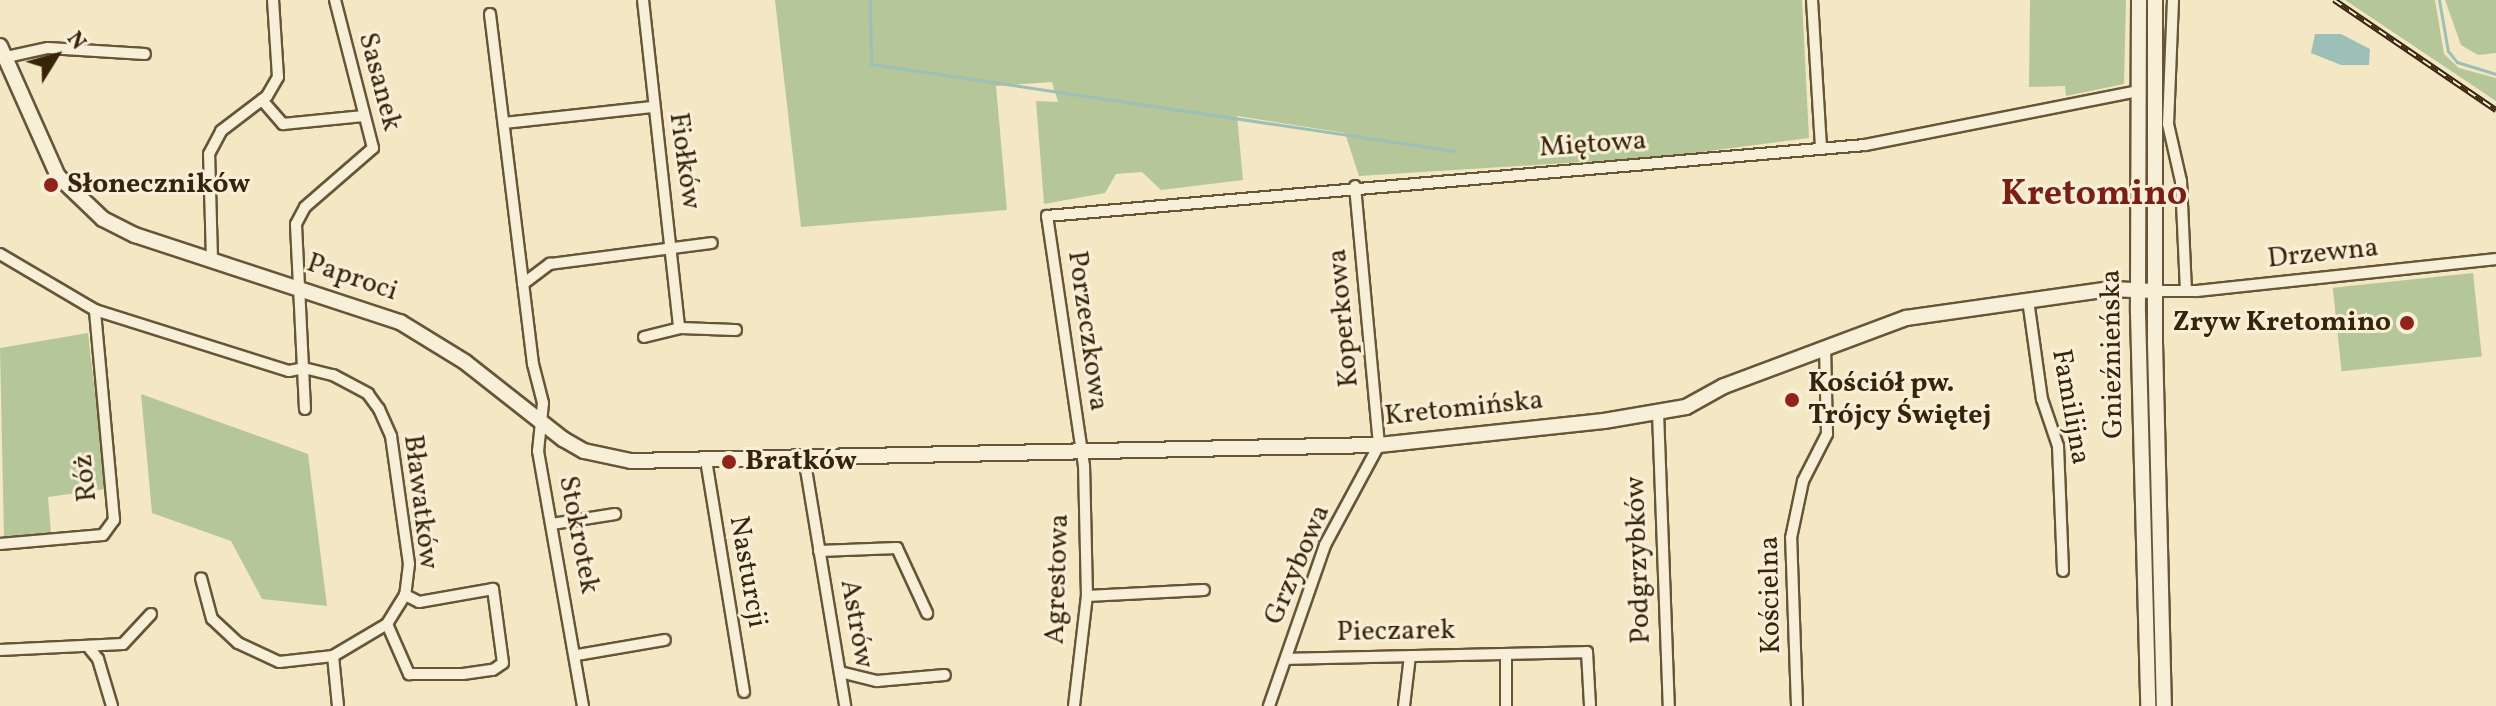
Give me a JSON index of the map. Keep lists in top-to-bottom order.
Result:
{
  "streets": {
    "street": [
      "Sasanek",
      "Miętowa",
      "Fiołków",
      "Drzewna",
      "Paproci",
      "Koperkowa",
      "Porzeczkowa",
      "Gnieźnieńska",
      "Familijna",
      "Kretomińska",
      "Róż",
      "Bławatków",
      "Stokrotek",
      "Podgrzybków",
      "Grzybowa",
      "Nasturcji",
      "Agrestowa",
      "Kościelna",
      "Astrów",
      "Pieczarek"
    ]
  },
  "crossings": [
    ["Sasanek", "Paproci"],
    ["Miętowa", "Koperkowa"],
    ["Miętowa", "Porzeczkowa"],
    ["Miętowa", "Gnieźnieńska"],
    ["Drzewna", "Gnieźnieńska"],
    ["Drzewna", "Kretomińska"],
    ["Paproci", "Kretomińska"],
    ["Paproci", "Stokrotek"],
    ["Paproci", "Nasturcji"],
    ["Koperkowa", "Kretomińska"],
    ["Koperkowa", "Grzybowa"],
    ["Porzeczkowa", "Kretomińska"],
    ["Porzeczkowa", "Agrestowa"],
    ["Gnieźnieńska", "Kretomińska"],
    ["Familijna", "Kretomińska"],
    ["Kretomińska", "Podgrzybków"],
    ["Kretomińska", "Grzybowa"],
    ["Kretomińska", "Agrestowa"],
    ["Kretomińska", "Kościelna"],
    ["Kretomińska", "Astrów"],
    ["Grzybowa", "Pieczarek"]
  ],
  "districts": ["Kretomino"],
  "places": [
    "Słoneczników",
    "Zryw Kretomino",
    "Kościół pw. Trójcy Świętej",
    "Bratków"
  ],
  "north": "top right"
}
